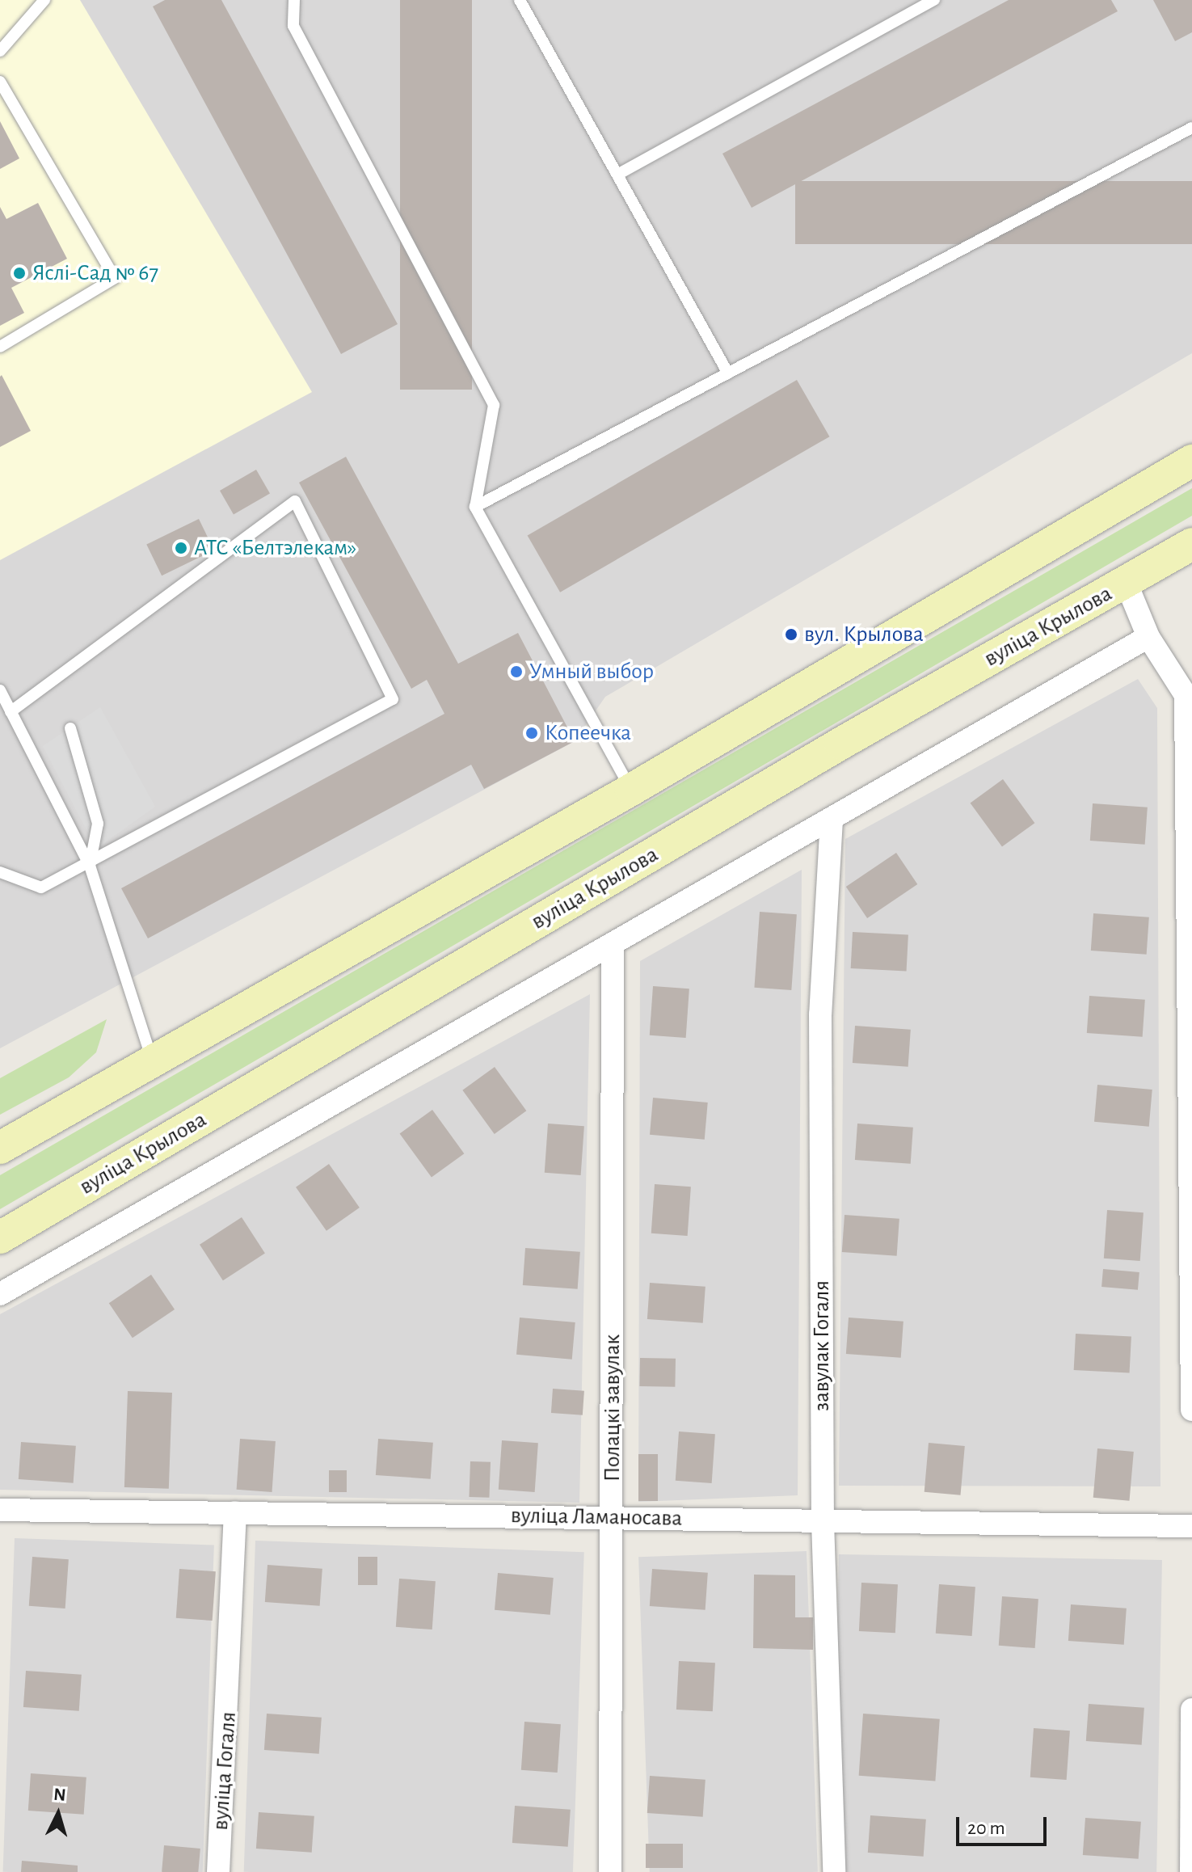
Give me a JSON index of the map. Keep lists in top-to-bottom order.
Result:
{
  "streets": {
    "main road": ["вуліца Крылова"],
    "street": [
      "завулак Гогаля",
      "Полацкі завулак",
      "вуліца Ламаносава",
      "вуліца Гогаля"
    ]
  },
  "crossings": [
    ["завулак Гогаля", "вуліца Ламаносава"],
    ["Полацкі завулак", "вуліца Ламаносава"],
    ["вуліца Ламаносава", "вуліца Гогаля"]
  ],
  "places": [
    "Яслі-Сад № 67",
    "АТС «Белтэлекам»",
    "вул. Крылова",
    "Умный выбор",
    "Копеечка"
  ],
  "scale_bar": "20 m",
  "north": "top"
}
